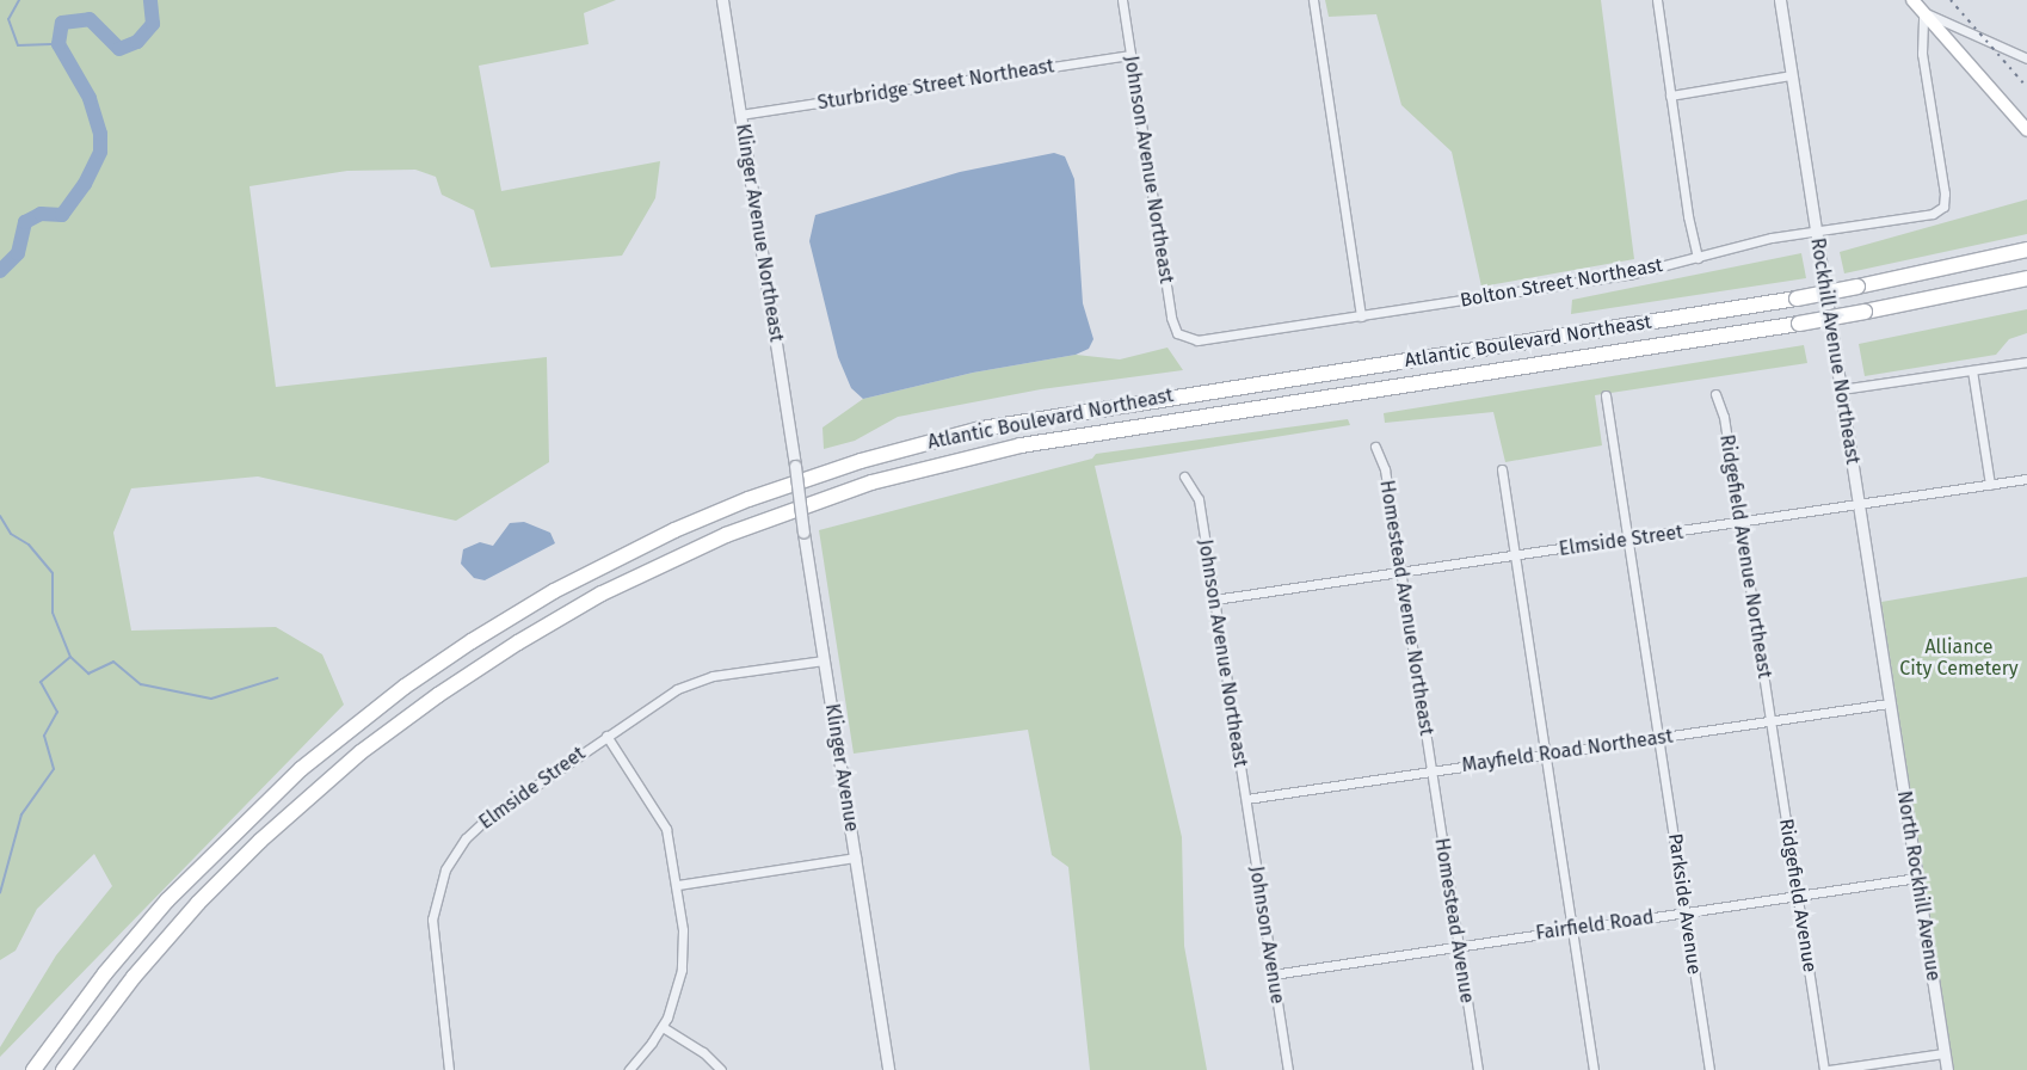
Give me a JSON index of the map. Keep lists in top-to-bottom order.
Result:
{
  "streets": {
    "highway": ["Atlantic Boulevard Northeast"],
    "street": [
      "Sturbridge Street Northeast",
      "Johnson Avenue Northeast",
      "Klinger Avenue Northeast",
      "Bolton Street Northeast",
      "Rockhill Avenue Northeast",
      "Elmside Street",
      "Ridgefield Avenue Northeast",
      "Homestead Avenue Northeast",
      "Mayfield Road Northeast",
      "Klinger Avenue",
      "North Rockhill Avenue",
      "Ridgefield Avenue",
      "Parkside Avenue",
      "Homestead Avenue",
      "Fairfield Road",
      "Johnson Avenue"
    ]
  },
  "crossings": [
    ["Sturbridge Street Northeast", "Johnson Avenue Northeast"],
    ["Sturbridge Street Northeast", "Klinger Avenue Northeast"],
    ["Johnson Avenue Northeast", "Bolton Street Northeast"],
    ["Johnson Avenue Northeast", "Elmside Street"],
    ["Johnson Avenue Northeast", "Mayfield Road Northeast"],
    ["Johnson Avenue Northeast", "Johnson Avenue"],
    ["Klinger Avenue Northeast", "Klinger Avenue"],
    ["Bolton Street Northeast", "Rockhill Avenue Northeast"],
    ["Rockhill Avenue Northeast", "Elmside Street"],
    ["Rockhill Avenue Northeast", "Mayfield Road Northeast"],
    ["Rockhill Avenue Northeast", "North Rockhill Avenue"],
    ["Elmside Street", "Ridgefield Avenue Northeast"],
    ["Elmside Street", "Homestead Avenue Northeast"],
    ["Elmside Street", "Klinger Avenue"],
    ["Elmside Street", "Parkside Avenue"],
    ["Ridgefield Avenue Northeast", "Mayfield Road Northeast"],
    ["Ridgefield Avenue Northeast", "Ridgefield Avenue"],
    ["Homestead Avenue Northeast", "Mayfield Road Northeast"],
    ["Homestead Avenue Northeast", "Homestead Avenue"],
    ["Mayfield Road Northeast", "North Rockhill Avenue"],
    ["Mayfield Road Northeast", "Ridgefield Avenue"],
    ["Mayfield Road Northeast", "Parkside Avenue"],
    ["Mayfield Road Northeast", "Homestead Avenue"],
    ["Mayfield Road Northeast", "Johnson Avenue"],
    ["North Rockhill Avenue", "Fairfield Road"],
    ["Ridgefield Avenue", "Fairfield Road"],
    ["Parkside Avenue", "Fairfield Road"],
    ["Homestead Avenue", "Fairfield Road"],
    ["Fairfield Road", "Johnson Avenue"]
  ],
  "parks": ["Alliance City Cemetery"]
}
